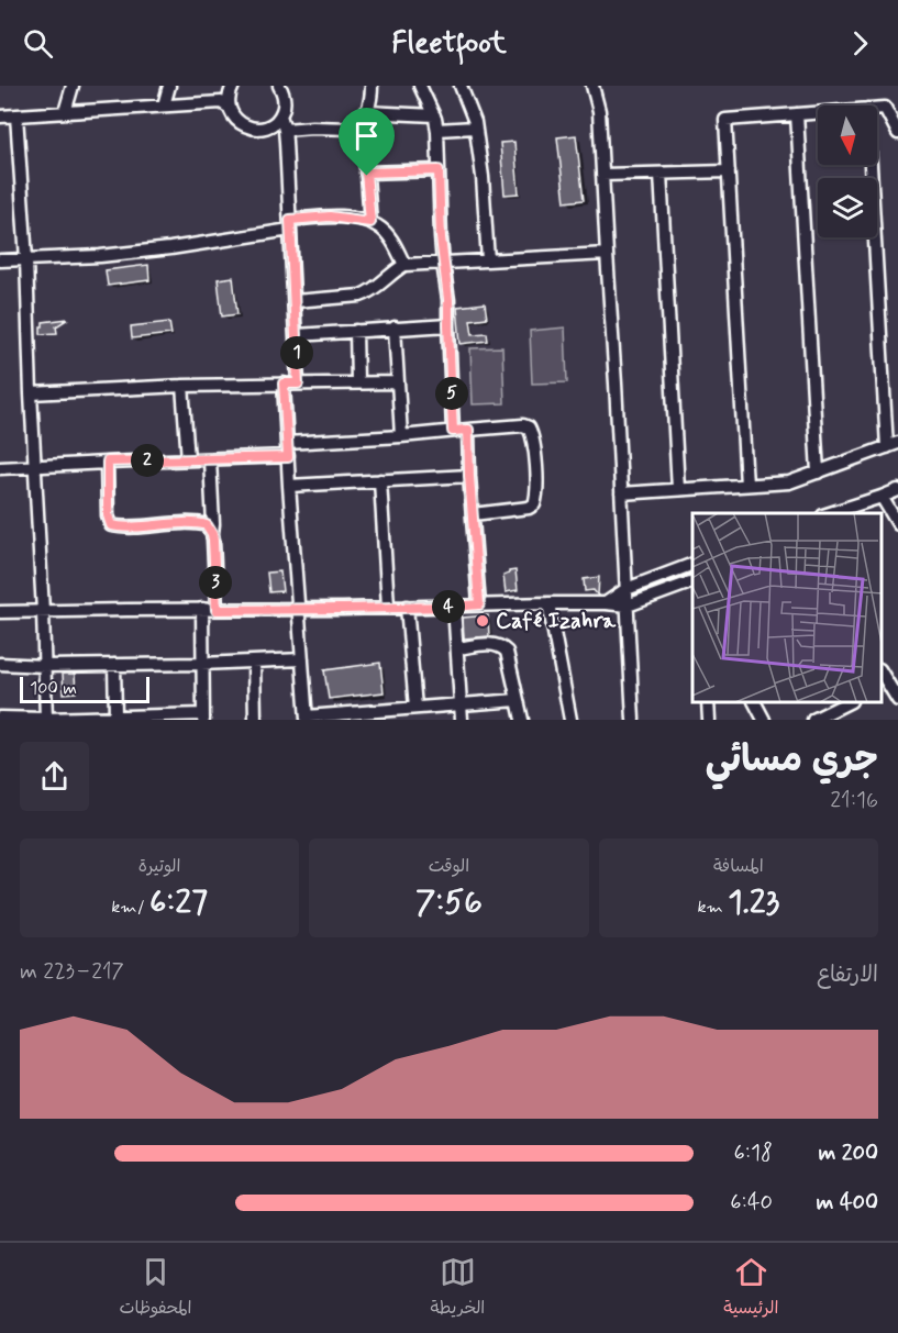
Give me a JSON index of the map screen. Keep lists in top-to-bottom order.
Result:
{
  "places": ["Café Izahra"],
  "scale_bar": "100 m",
  "north": "bottom",
  "page": {
    "header": "Fleetfoot",
    "pins": [
      "1",
      "5",
      "2",
      "3",
      "4"
    ],
    "scale": "100 m",
    "heading": ["جري مسائي", "21:16"],
    "stats": [
      ["المسافة", "1.23 km"],
      ["الوقت", "7:56"],
      ["الوتيرة", "6:27 /km"]
    ],
    "chart": ["الارتفاع", "217–223 m"],
    "list": [
      {
        "name": "200 m",
        "note": "6:18"
      },
      {
        "name": "400 m",
        "note": "6:40"
      }
    ],
    "tabs": ["الرئيسية", "الخريطة", "المحفوظات"]
  }
}
